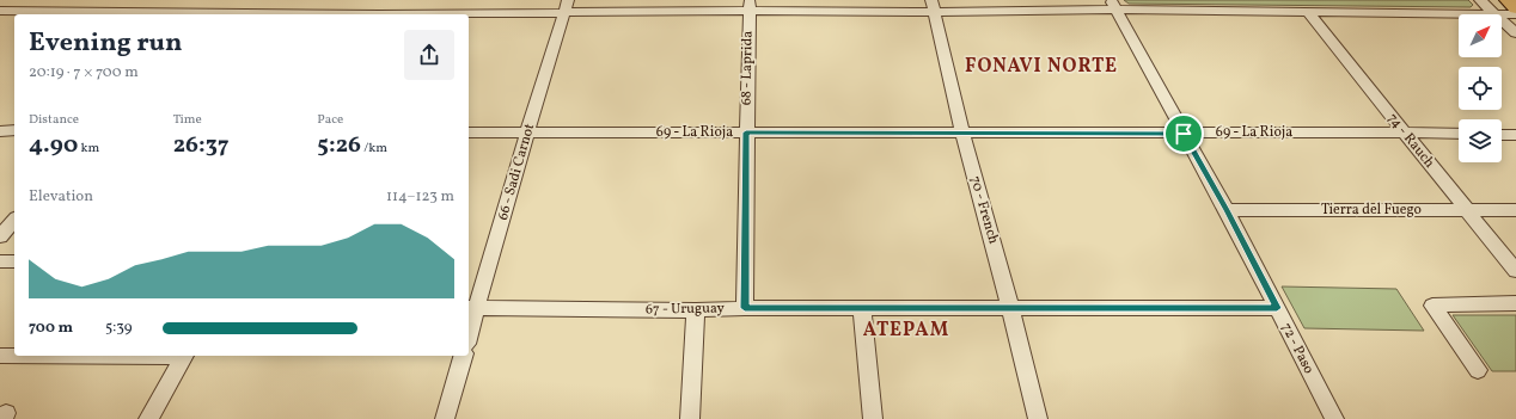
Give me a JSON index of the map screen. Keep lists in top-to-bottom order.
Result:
{
  "streets": {
    "street": [
      "68 - Laprida",
      "69 - La Rioja",
      "74 - Rauch",
      "66 - Sadi Carnot",
      "70 - French",
      "Tierra del Fuego",
      "67 - Uruguay",
      "72 - Paso"
    ]
  },
  "crossings": [
    ["68 - Laprida", "69 - La Rioja"],
    ["68 - Laprida", "67 - Uruguay"],
    ["69 - La Rioja", "74 - Rauch"],
    ["69 - La Rioja", "66 - Sadi Carnot"],
    ["69 - La Rioja", "70 - French"],
    ["69 - La Rioja", "72 - Paso"],
    ["74 - Rauch", "Tierra del Fuego"],
    ["66 - Sadi Carnot", "67 - Uruguay"],
    ["70 - French", "67 - Uruguay"],
    ["Tierra del Fuego", "72 - Paso"],
    ["67 - Uruguay", "72 - Paso"]
  ],
  "districts": ["FONAVI NORTE", "ATEPAM"],
  "north": "top right",
  "page": {
    "heading": ["Evening run", "20:19 · 7 × 700 m"],
    "stats": [
      ["Distance", "4.90 km"],
      ["Time", "26:37"],
      ["Pace", "5:26 /km"]
    ],
    "chart": ["Elevation", "114–123 m"],
    "list": [
      {
        "name": "700 m",
        "note": "5:39"
      }
    ]
  }
}
